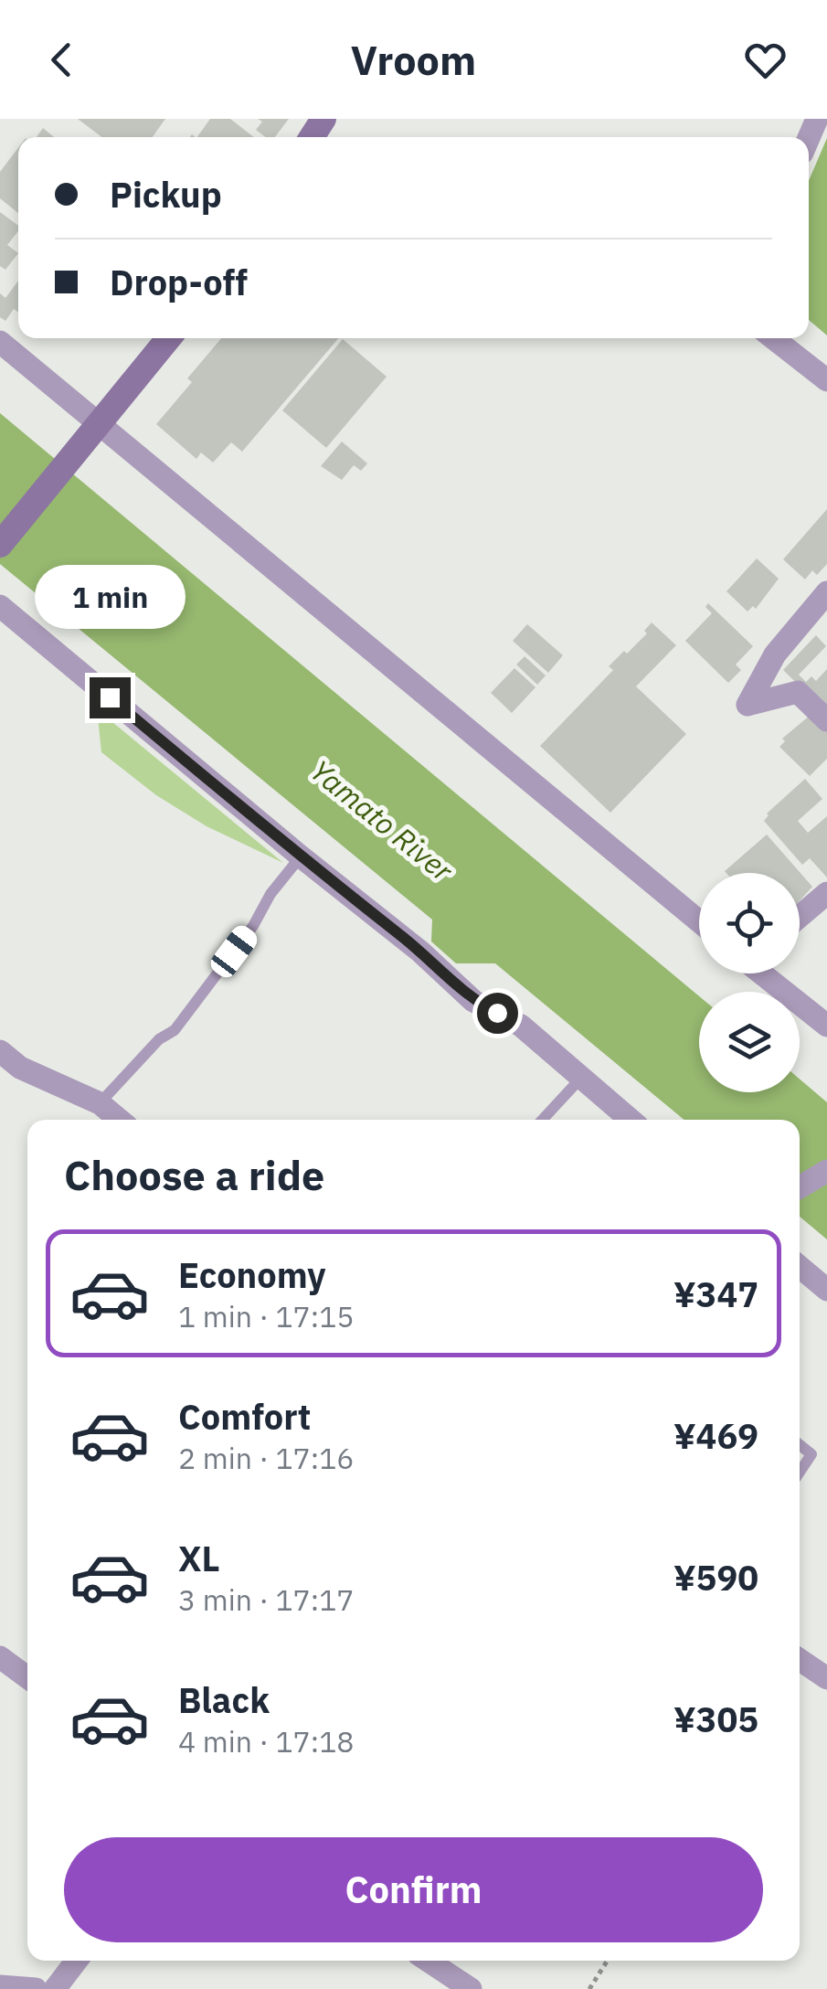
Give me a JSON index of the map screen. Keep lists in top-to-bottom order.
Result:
{
  "water": ["Yamato River"],
  "page": {
    "header": "Vroom",
    "banner": ["Pickup", "Drop-off"],
    "bubble": "1 min",
    "heading": "Choose a ride",
    "list": [
      {
        "name": "Economy",
        "note": "1 min · 17:15",
        "value": "¥347"
      },
      {
        "name": "Comfort",
        "note": "2 min · 17:16",
        "value": "¥469"
      },
      {
        "name": "XL",
        "note": "3 min · 17:17",
        "value": "¥590"
      },
      {
        "name": "Black",
        "note": "4 min · 17:18",
        "value": "¥305"
      }
    ],
    "buttons": "Confirm"
  }
}
